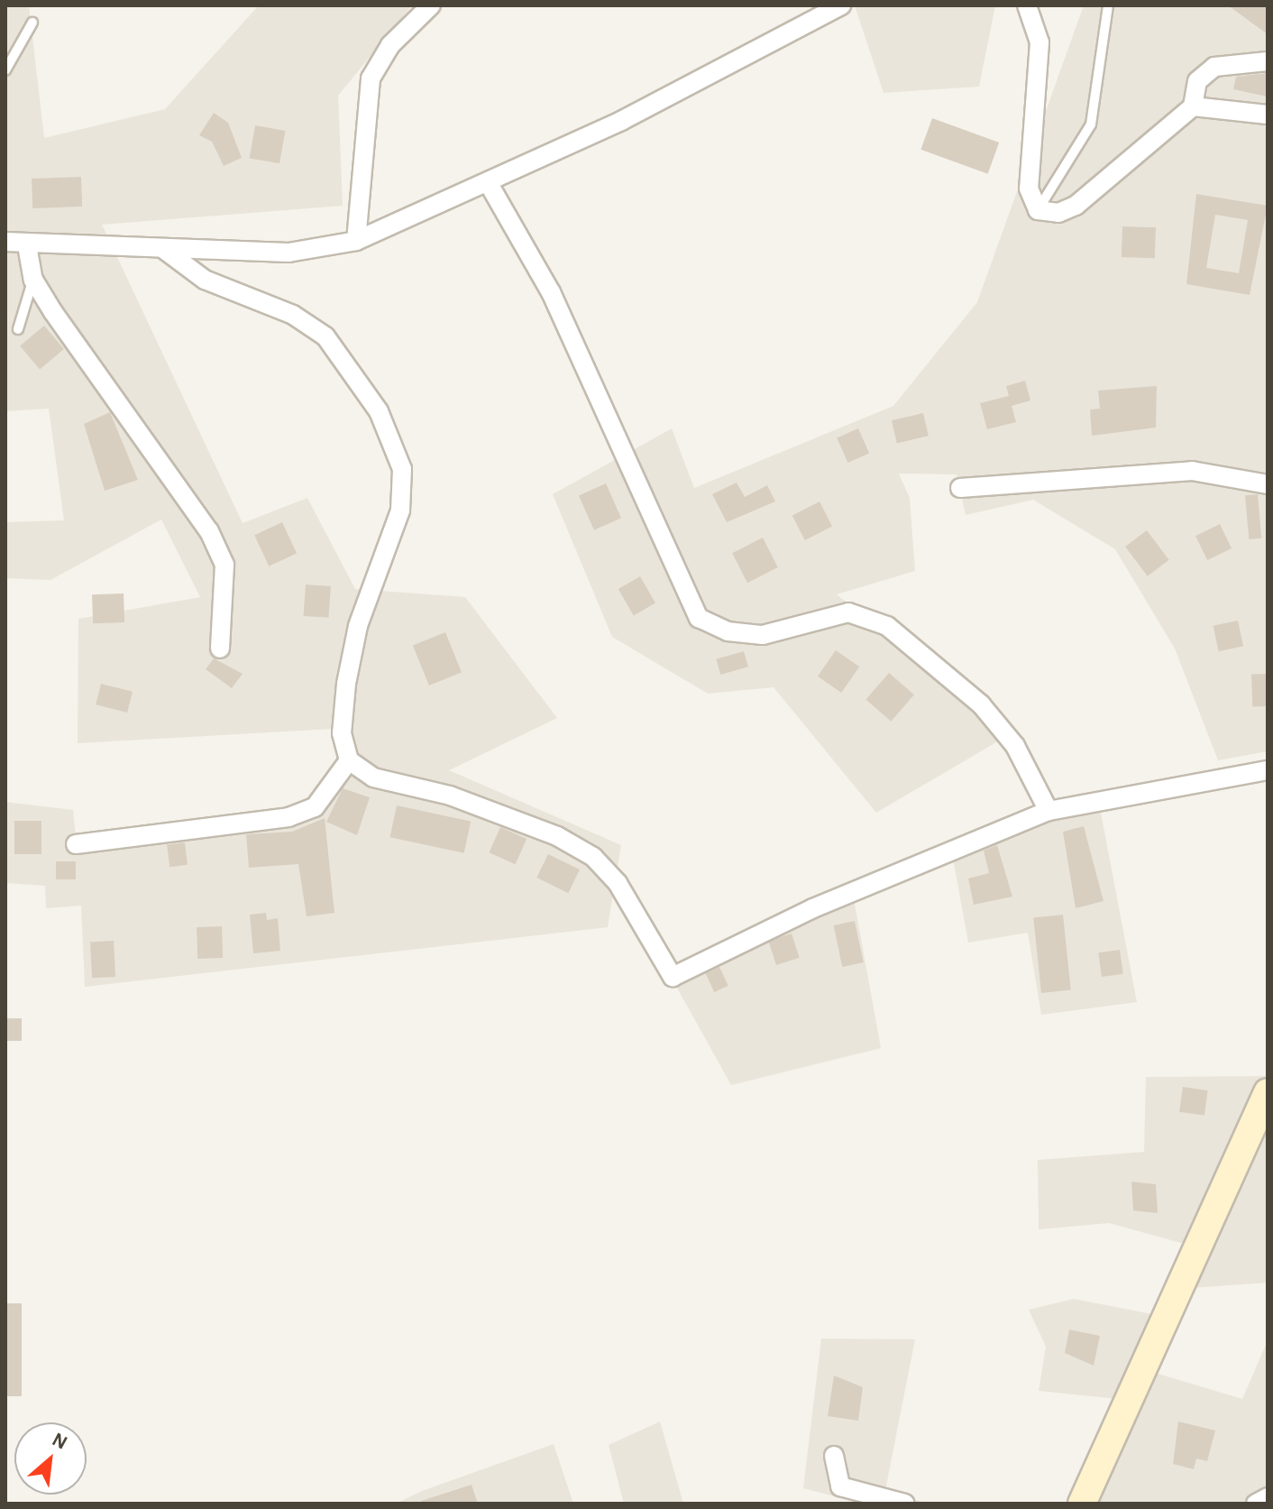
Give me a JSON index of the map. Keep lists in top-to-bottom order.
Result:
{
  "north": "top right"
}
